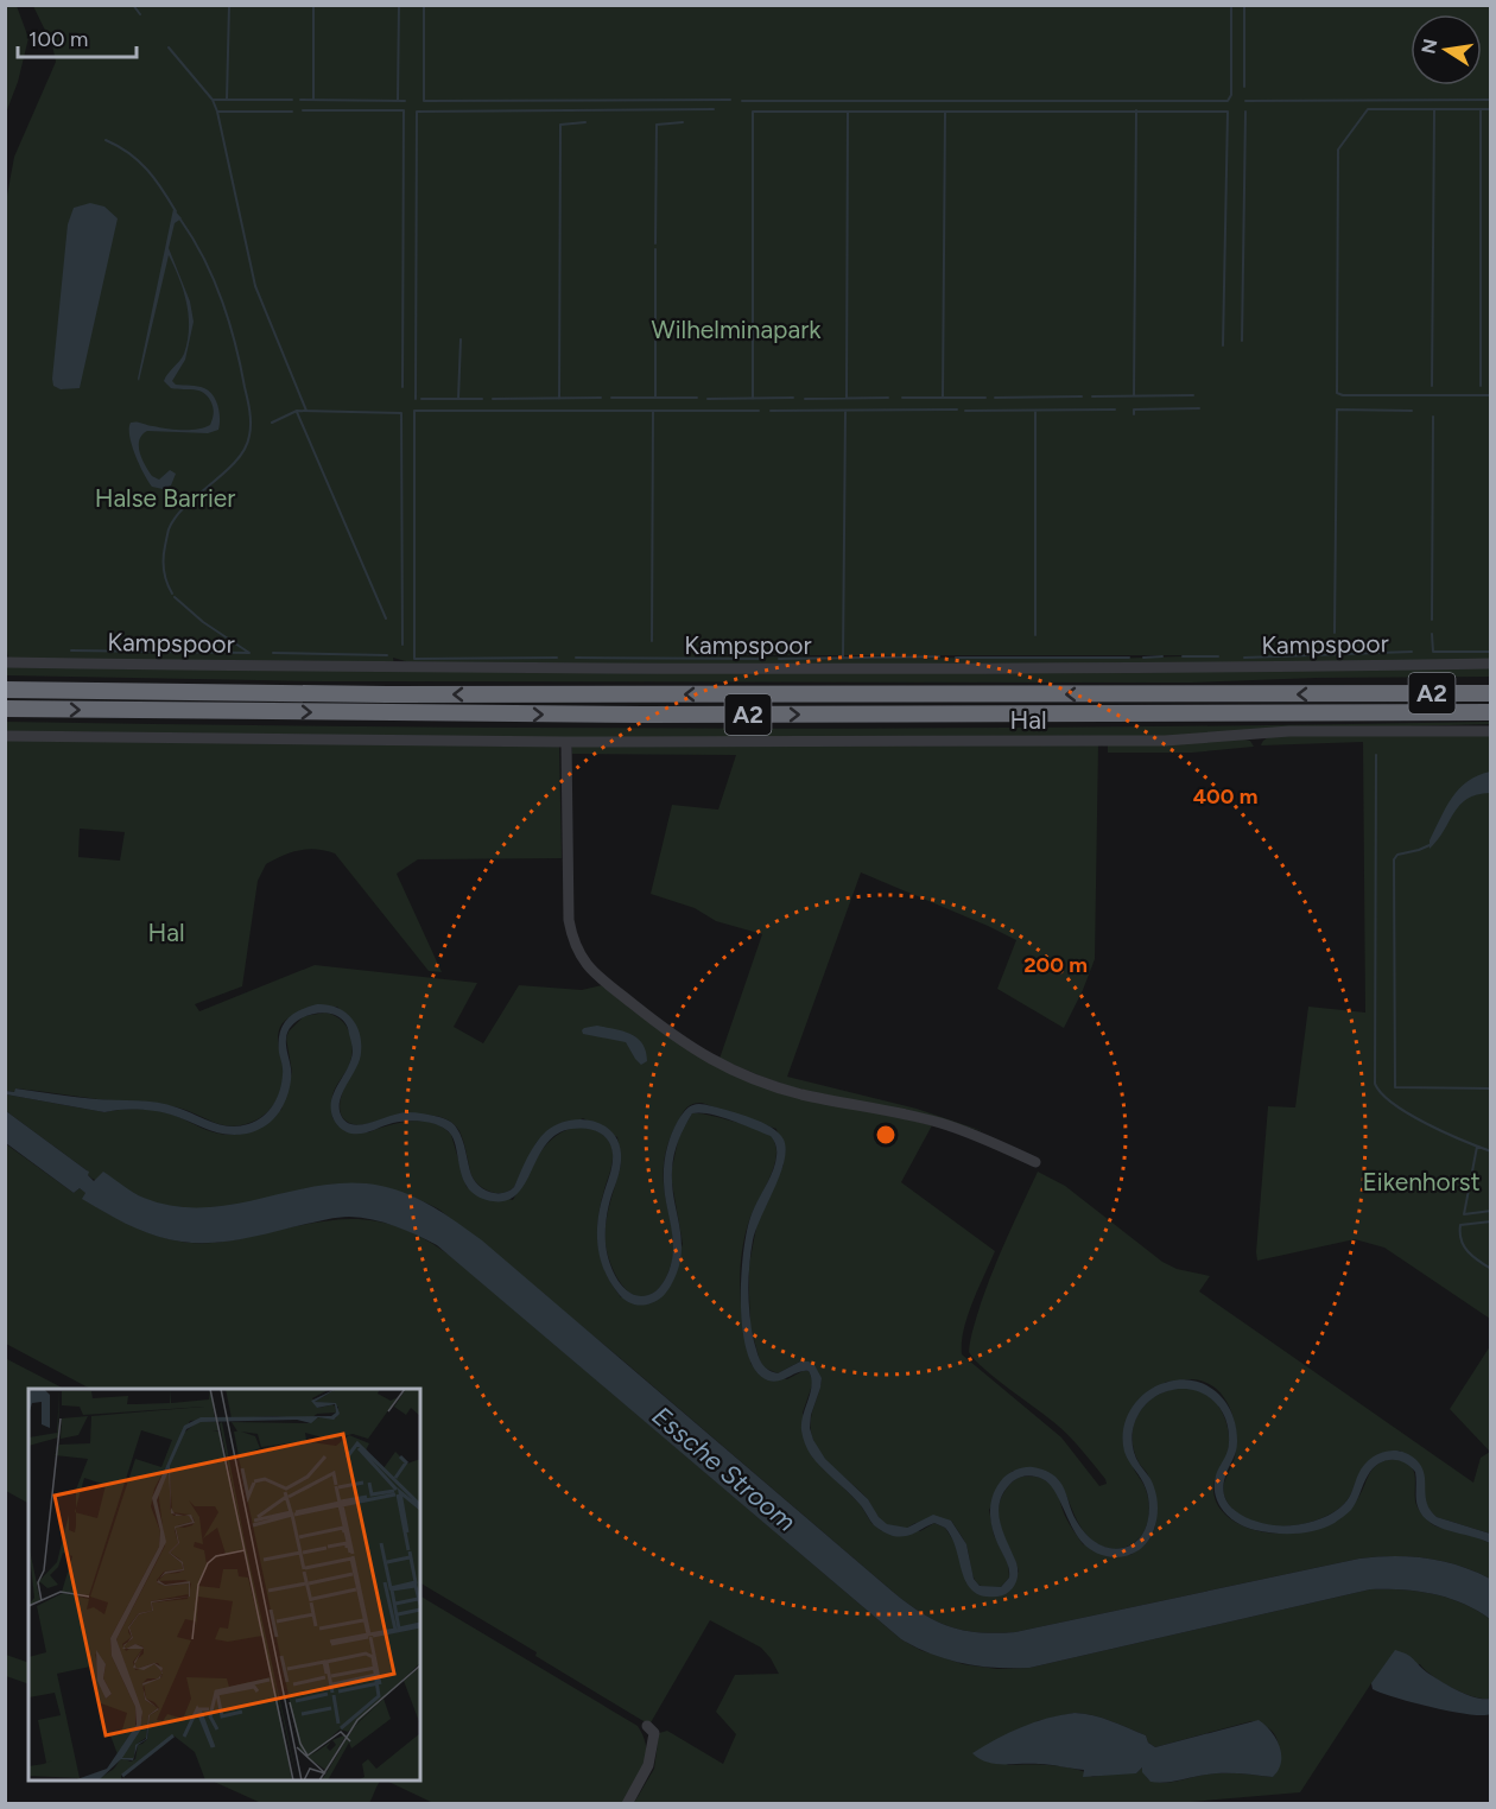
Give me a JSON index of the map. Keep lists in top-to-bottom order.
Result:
{
  "streets": {
    "highway": ["A2"],
    "street": ["Kampspoor", "Hal"]
  },
  "water": ["Essche Stroom"],
  "parks": [
    "Wilhelminapark",
    "Halse Barrier",
    "Hal",
    "Eikenhorst"
  ],
  "scale_bar": "100 m",
  "north": "left",
  "rings": ["400 m", "200 m"]
}
